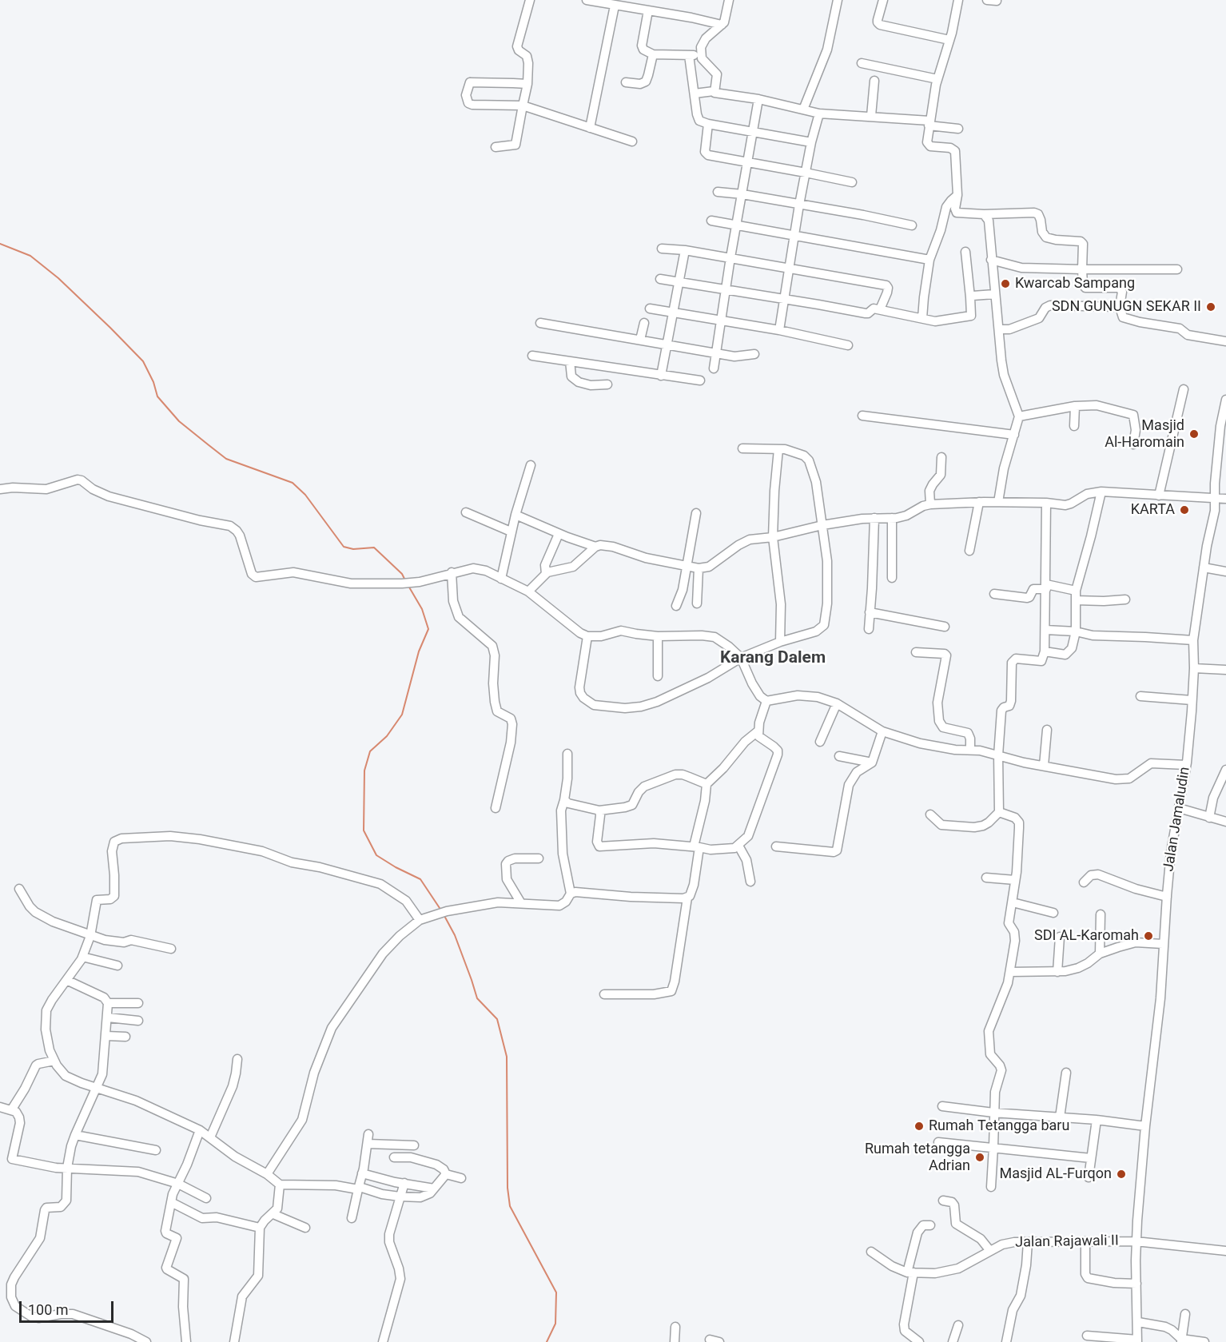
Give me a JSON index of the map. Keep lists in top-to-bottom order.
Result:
{
  "streets": {
    "street": ["Jalan Jamaludin", "Jalan Rajawali II"]
  },
  "crossings": [
    ["Jalan Jamaludin", "Jalan Rajawali II"]
  ],
  "districts": ["Karang Dalem"],
  "places": [
    "Kwarcab Sampang",
    "SDN GUNUGN SEKAR II",
    "Masjid Al-Haromain",
    "KARTA",
    "SDI AL-Karomah",
    "Rumah Tetangga baru",
    "Rumah tetangga Adrian",
    "Masjid AL-Furqon"
  ],
  "scale_bar": "100 m"
}
